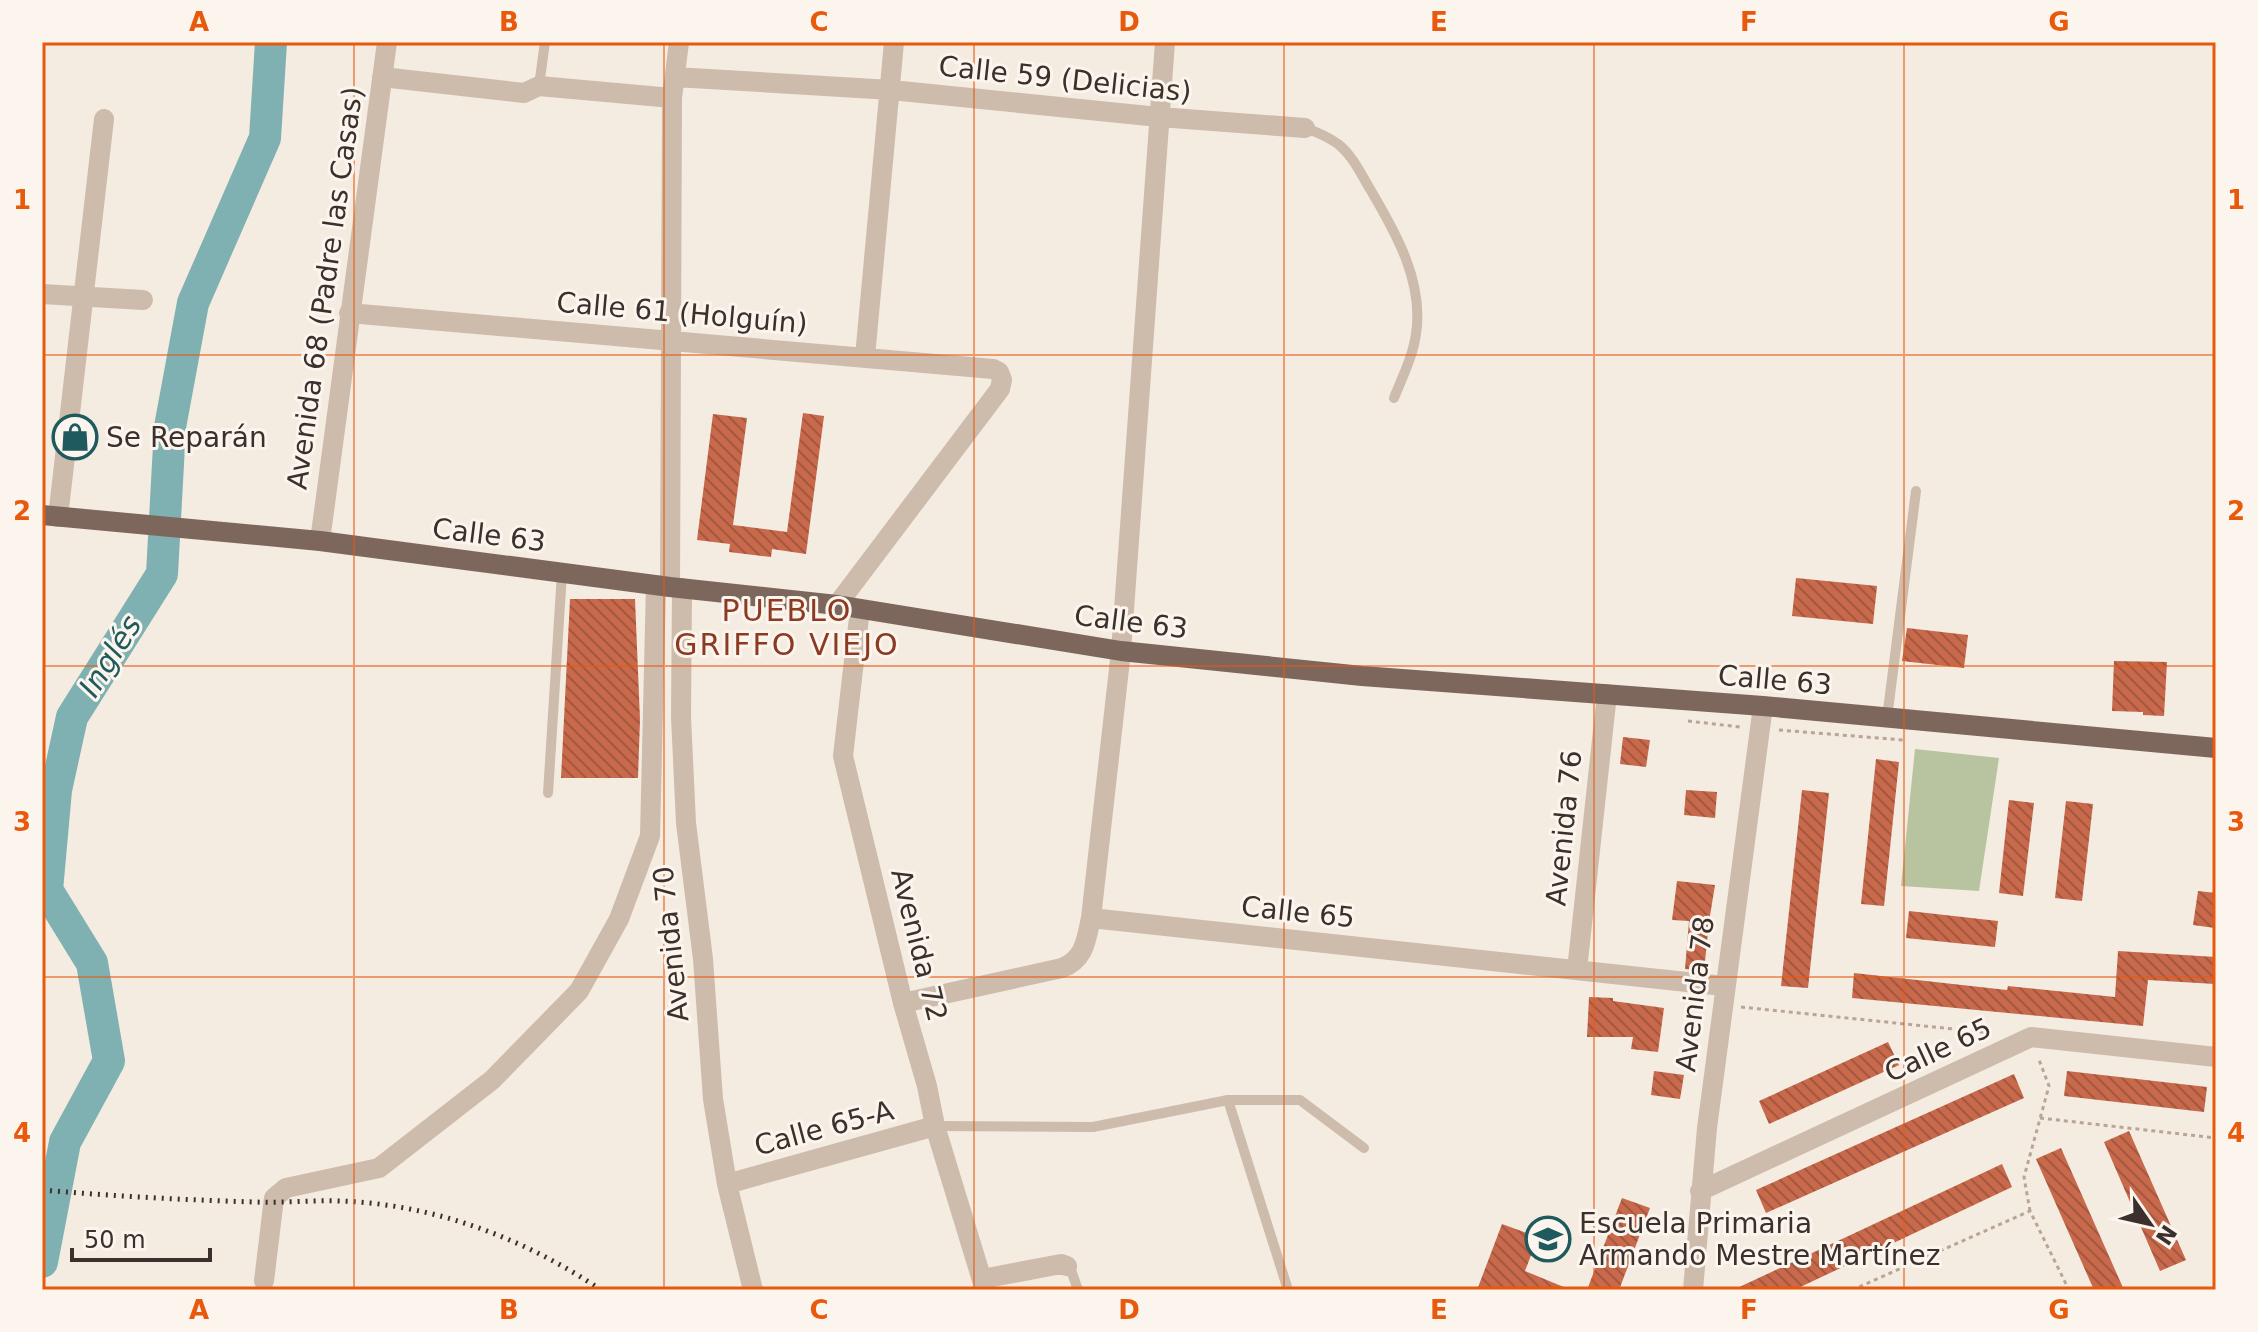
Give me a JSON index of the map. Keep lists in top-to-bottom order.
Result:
{
  "streets": {
    "main road": ["Calle 63"],
    "street": [
      "Calle 59 (Delicias)",
      "Avenida 68 (Padre las Casas)",
      "Calle 61 (Holguín)",
      "Avenida 76",
      "Calle 65",
      "Avenida 70",
      "Avenida 72",
      "Avenida 78",
      "Calle 65-A"
    ]
  },
  "crossings": [
    ["Avenida 68 (Padre las Casas)", "Calle 61 (Holguín)"],
    ["Avenida 68 (Padre las Casas)", "Calle 63"],
    ["Calle 61 (Holguín)", "Calle 63"],
    ["Calle 63", "Avenida 76"],
    ["Calle 63", "Avenida 70"],
    ["Calle 63", "Avenida 72"],
    ["Calle 63", "Avenida 78"],
    ["Avenida 76", "Calle 65"],
    ["Calle 65", "Avenida 78"],
    ["Avenida 70", "Calle 65-A"],
    ["Avenida 72", "Calle 65-A"]
  ],
  "districts": ["PUEBLO GRIFFO VIEJO"],
  "water": ["Inglés"],
  "places": {
    "shop": ["Se Reparán"],
    "school or university": ["Escuela Primaria Armando Mestre Martínez"]
  },
  "scale_bar": "50 m",
  "north": "bottom right",
  "grid": {
    "columns": [
      "A",
      "B",
      "C",
      "D",
      "E",
      "F",
      "G"
    ],
    "rows": [
      "1",
      "2",
      "3",
      "4"
    ]
  }
}
